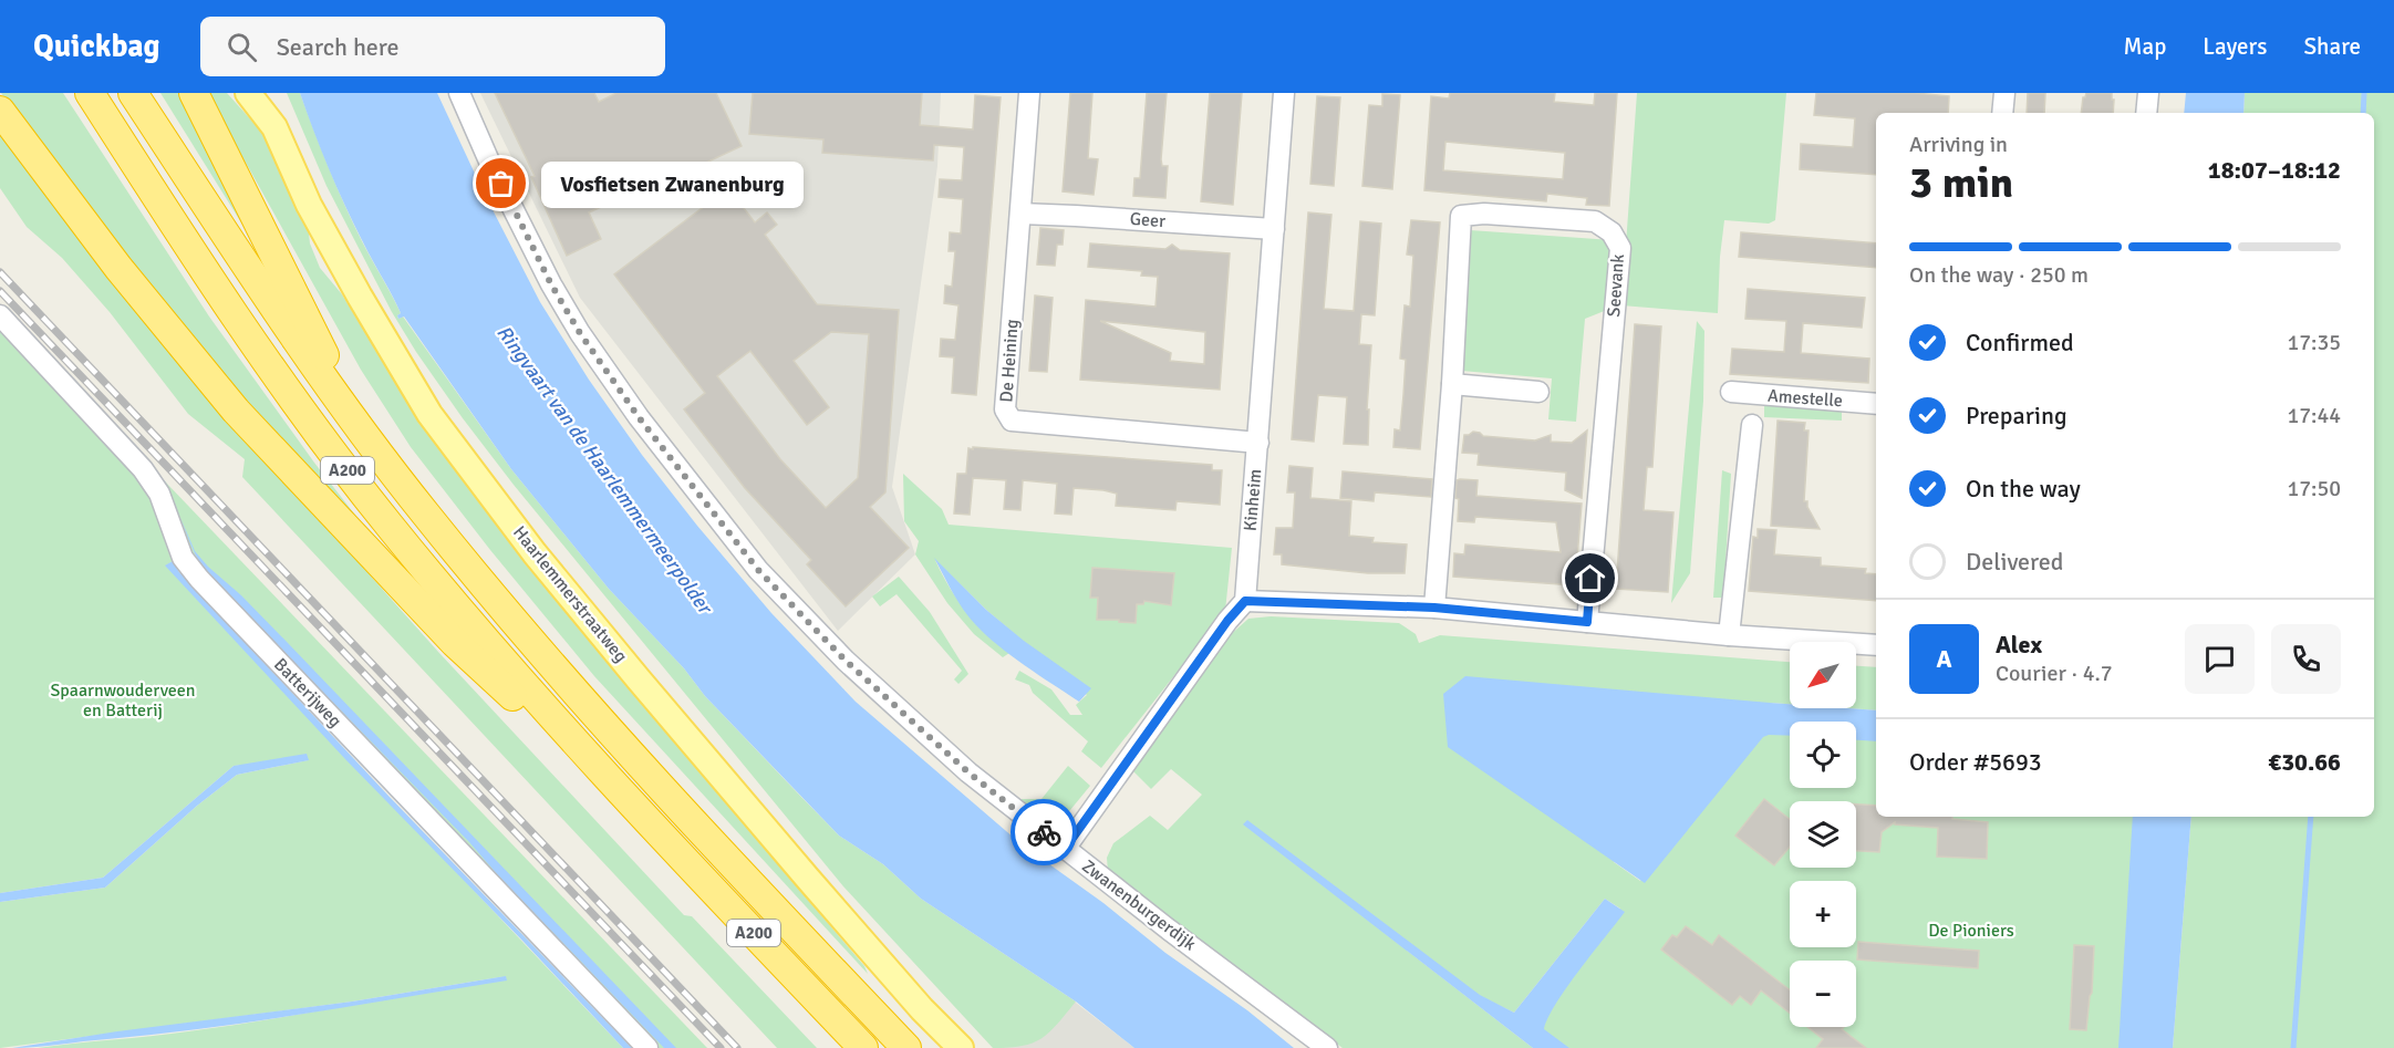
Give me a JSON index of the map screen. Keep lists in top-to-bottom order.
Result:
{
  "streets": {
    "highway": ["A200"],
    "main road": ["Haarlemmerstraatweg"],
    "street": [
      "Geer",
      "Seevank",
      "De Heining",
      "Amestelle",
      "Kinheim",
      "Batterijweg",
      "Zwanenburgerdijk"
    ]
  },
  "crossings": [
    ["Geer", "De Heining"],
    ["Geer", "Kinheim"],
    ["De Heining", "Kinheim"]
  ],
  "water": ["Ringvaart van de Haarlemmermeerpolder"],
  "parks": ["Spaarnwouderveen en Batterij", "De Pioniers"],
  "places": ["Vosfietsen Zwanenburg"],
  "north": "bottom left",
  "page": {
    "header": "Quickbag",
    "search": "Search here",
    "nav": ["Map", "Layers", "Share"],
    "heading": ["3 min", "Arriving in", "18:07–18:12"],
    "panel": [
      "Alex",
      "Courier · 4.7",
      "Order #5693",
      "€30.66"
    ],
    "bubble": "Vosfietsen Zwanenburg",
    "bar": "On the way · 250 m",
    "list": [
      ["Confirmed", "17:35"],
      ["Preparing", "17:44"],
      ["On the way", "17:50"],
      "Delivered"
    ],
    "round": "A",
    "map_buttons": ["+", "−"]
  }
}
